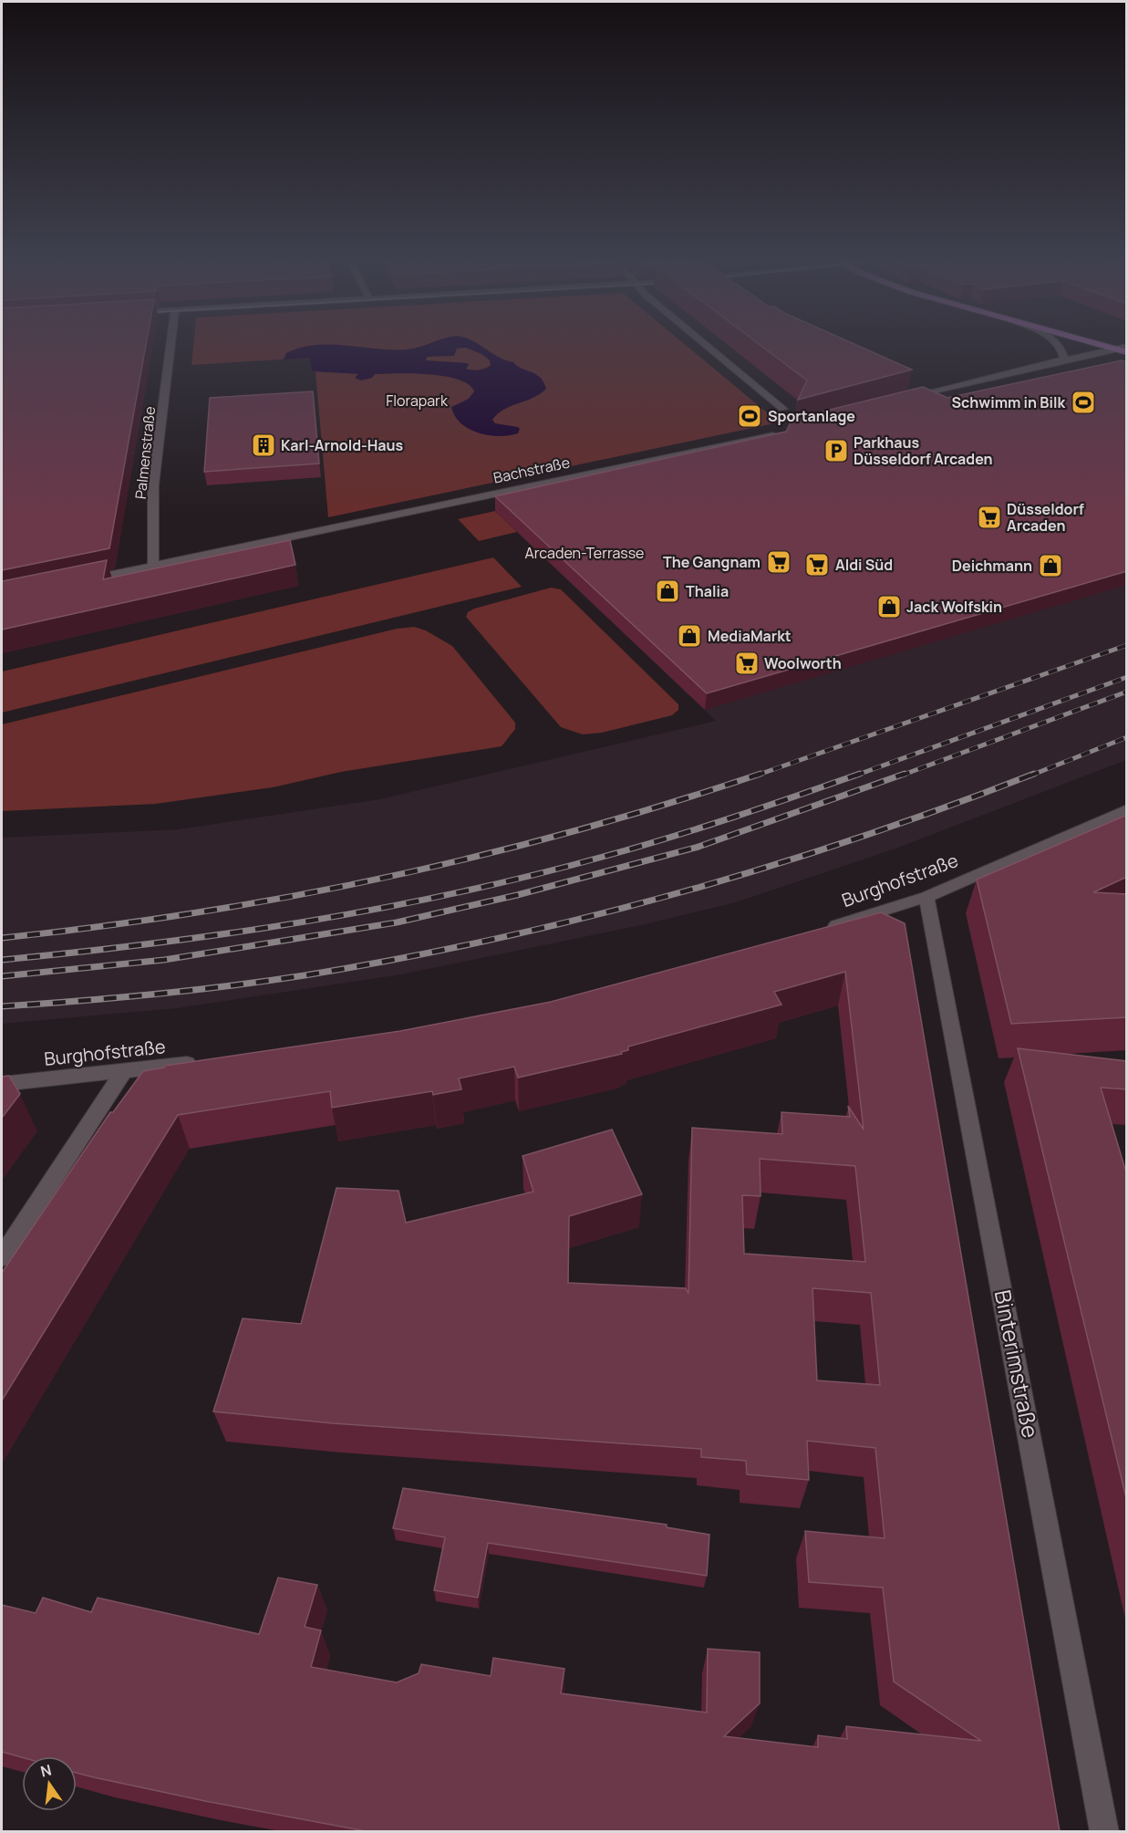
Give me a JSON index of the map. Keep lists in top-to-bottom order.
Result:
{
  "streets": {
    "street": [
      "Palmenstraße",
      "Bachstraße",
      "Burghofstraße",
      "Binterimstraße"
    ]
  },
  "crossings": [
    ["Palmenstraße", "Bachstraße"],
    ["Burghofstraße", "Binterimstraße"]
  ],
  "parks": ["Florapark", "Arcaden-Terrasse"],
  "places": {
    "sports": ["Schwimm in Bilk", "Sportanlage"],
    "building": ["Karl-Arnold-Haus"],
    "parking": ["Parkhaus Düsseldorf Arcaden"],
    "supermarket": [
      "Düsseldorf Arcaden",
      "The Gangnam",
      "Aldi Süd",
      "Woolworth"
    ],
    "shop": [
      "Deichmann",
      "Thalia",
      "Jack Wolfskin",
      "MediaMarkt"
    ]
  },
  "north": "top"
}
